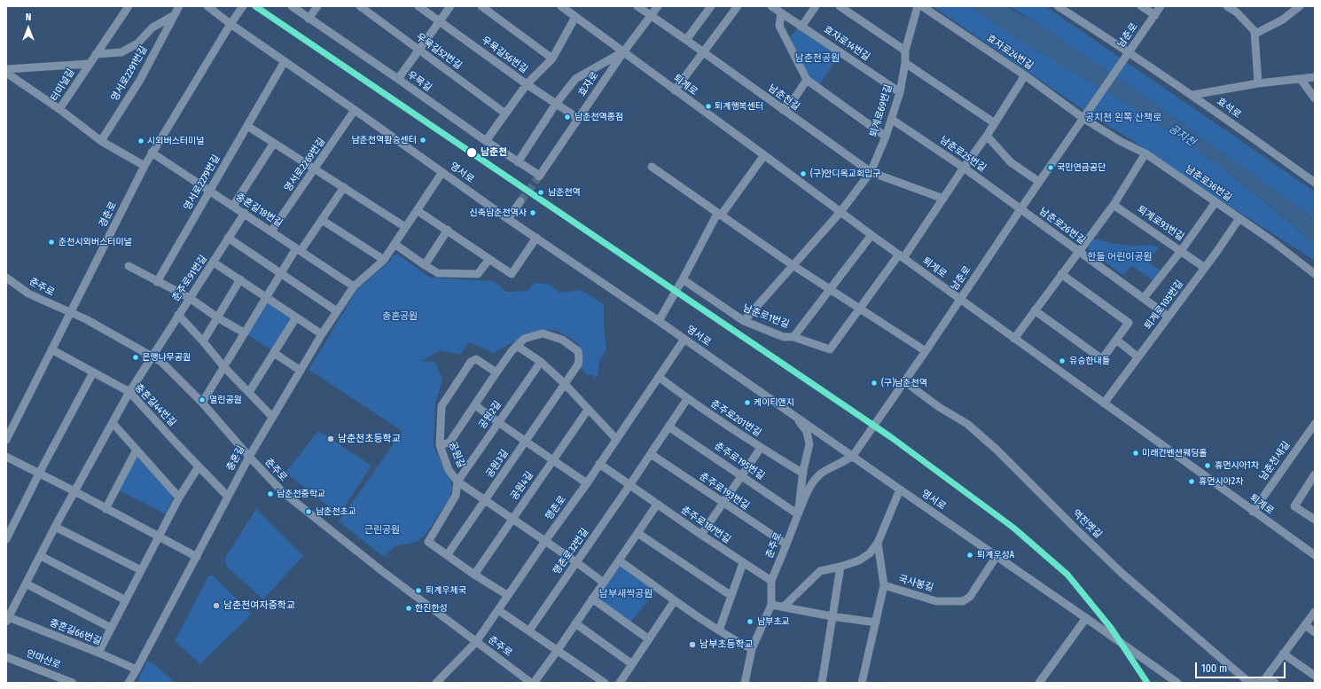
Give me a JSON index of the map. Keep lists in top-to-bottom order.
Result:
{
  "streets": {
    "street": [
      "남춘로",
      "효자로14번길",
      "우묵길52번길",
      "효자로24번길",
      "우묵길56번길",
      "영서로2291번길",
      "우묵길",
      "효자로",
      "터미널길",
      "퇴계로",
      "남춘천길",
      "효석로",
      "퇴계로69번길",
      "남춘로25번길",
      "영서로2269번길",
      "영서로",
      "영서로2279번길",
      "남춘로36번길",
      "충혼길18번길",
      "경춘로",
      "퇴계로93번길",
      "남춘로26번길",
      "춘주로91번길",
      "춘주로",
      "퇴계로105번길",
      "남춘로1번길",
      "충혼길44번길",
      "공원2길",
      "춘주로201번길",
      "공원길",
      "충혼길",
      "춘주로195번길",
      "남춘천새길",
      "공원3길",
      "공원4길",
      "춘주로193번길",
      "행촌로",
      "역전옛길",
      "춘주로187번길",
      "행촌로32번길",
      "국사봉길",
      "충혼길66번길",
      "안마산로"
    ]
  },
  "crossings": [
    ["남춘로", "효자로24번길"],
    ["남춘로", "퇴계로"],
    ["남춘로", "효석로"],
    ["남춘로", "남춘로25번길"],
    ["남춘로", "영서로"],
    ["남춘로", "남춘로36번길"],
    ["남춘로", "남춘로26번길"],
    ["남춘로", "역전옛길"],
    ["효자로14번길", "퇴계로69번길"],
    ["효자로24번길", "남춘로36번길"],
    ["우묵길56번길", "효자로"],
    ["영서로2291번길", "터미널길"],
    ["우묵길", "효자로"],
    ["효자로", "퇴계로"],
    ["효자로", "남춘천길"],
    ["터미널길", "경춘로"],
    ["퇴계로", "퇴계로69번길"],
    ["퇴계로", "퇴계로105번길"],
    ["퇴계로", "남춘천새길"],
    ["남춘천길", "퇴계로69번길"],
    ["퇴계로69번길", "남춘로25번길"],
    ["퇴계로69번길", "남춘로1번길"],
    ["남춘로25번길", "남춘로26번길"],
    ["영서로2269번길", "영서로"],
    ["영서로2269번길", "충혼길18번길"],
    ["영서로", "영서로2279번길"],
    ["영서로", "경춘로"],
    ["영서로", "춘주로"],
    ["영서로", "충혼길"],
    ["영서로", "행촌로"],
    ["영서로", "국사봉길"],
    ["영서로2279번길", "충혼길18번길"],
    ["남춘로36번길", "퇴계로93번길"],
    ["남춘로36번길", "퇴계로105번길"],
    ["충혼길18번길", "경춘로"],
    ["충혼길18번길", "춘주로91번길"],
    ["충혼길18번길", "충혼길"],
    ["경춘로", "춘주로"],
    ["경춘로", "충혼길44번길"],
    ["남춘로26번길", "퇴계로105번길"],
    ["춘주로91번길", "춘주로"],
    ["춘주로91번길", "충혼길44번길"],
    ["춘주로91번길", "충혼길66번길"],
    ["춘주로", "춘주로201번길"],
    ["춘주로", "충혼길"],
    ["춘주로", "춘주로195번길"],
    ["춘주로", "춘주로193번길"],
    ["춘주로", "행촌로"],
    ["춘주로", "춘주로187번길"],
    ["충혼길44번길", "충혼길"],
    ["공원2길", "공원길"],
    ["춘주로201번길", "행촌로"],
    ["공원길", "공원3길"],
    ["충혼길", "충혼길66번길"],
    ["행촌로", "춘주로187번길"],
    ["춘주로187번길", "행촌로32번길"]
  ],
  "water": ["공지천"],
  "parks": [
    "남춘천공원",
    "공치천 왼쪽 산책로",
    "한들 어린이공원",
    "충혼공원",
    "근린공원",
    "남부새싹공원"
  ],
  "places": [
    "퇴계행복센터",
    "남춘천역종점",
    "남춘천역환승센터",
    "시외버스터미널",
    "남춘천",
    "국민연금공단",
    "(구)안디옥교회입구",
    "남춘천역",
    "신축남춘천역사",
    "춘천시외버스터미널",
    "은행나무공원",
    "유승한내들",
    "(구)남춘천역",
    "열린공원",
    "케이티앤지",
    "남춘천초등학교",
    "미래컨벤션웨딩홀",
    "휴먼시아1차",
    "휴먼시아2차",
    "남춘천중학교",
    "남춘천초교",
    "퇴계우성A",
    "퇴계우체국",
    "남춘천여자중학교",
    "한진한성",
    "남부초교",
    "남부초등학교"
  ],
  "scale_bar": "100 m",
  "north": "top"
}
